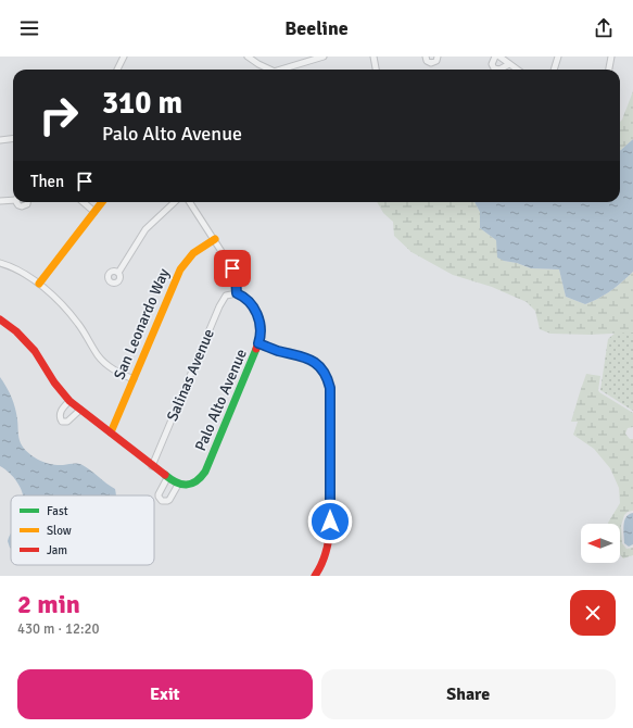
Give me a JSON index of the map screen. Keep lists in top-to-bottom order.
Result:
{
  "streets": {
    "street": ["San Leonardo Way", "Salinas Avenue", "Palo Alto Avenue"]
  },
  "crossings": [
    ["Salinas Avenue", "Palo Alto Avenue"]
  ],
  "legend": ["Fast", "Slow", "Jam"],
  "north": "left",
  "page": {
    "header": "Beeline",
    "turn": ["310 m", "Palo Alto Avenue"],
    "then": "Then",
    "heading": ["2 min", "430 m · 12:20"],
    "buttons": ["Exit", "Share"]
  }
}
